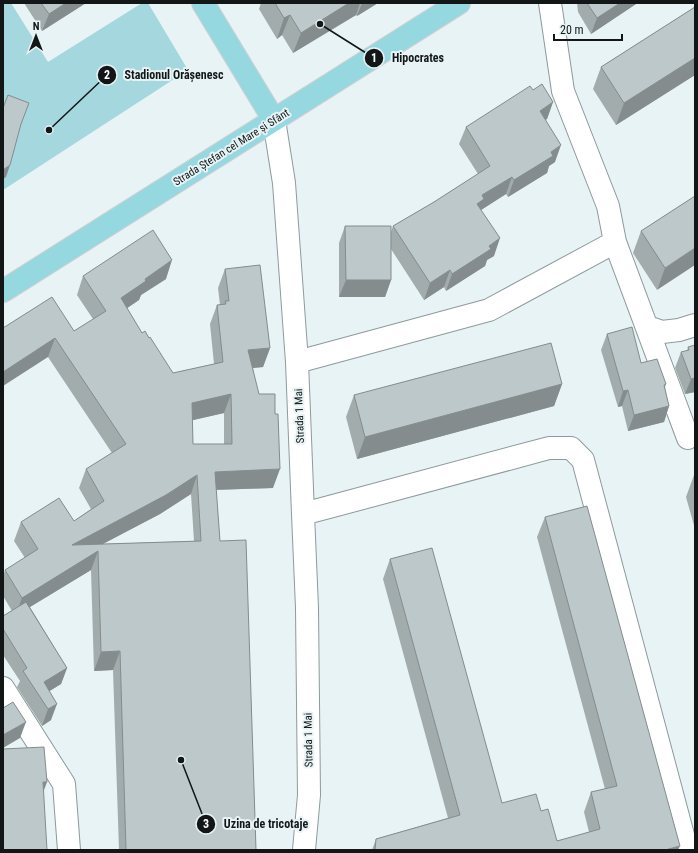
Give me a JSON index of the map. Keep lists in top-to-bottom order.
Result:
{
  "streets": {
    "main road": ["Strada Ștefan cel Mare și Sfânt", "Strada 1 Mai"]
  },
  "crossings": [
    ["Strada Ștefan cel Mare și Sfânt", "Strada 1 Mai"]
  ],
  "places": ["Hipocrates", "Stadionul Orășenesc", "Uzina de tricotaje"],
  "scale_bar": "20 m",
  "north": "top"
}
